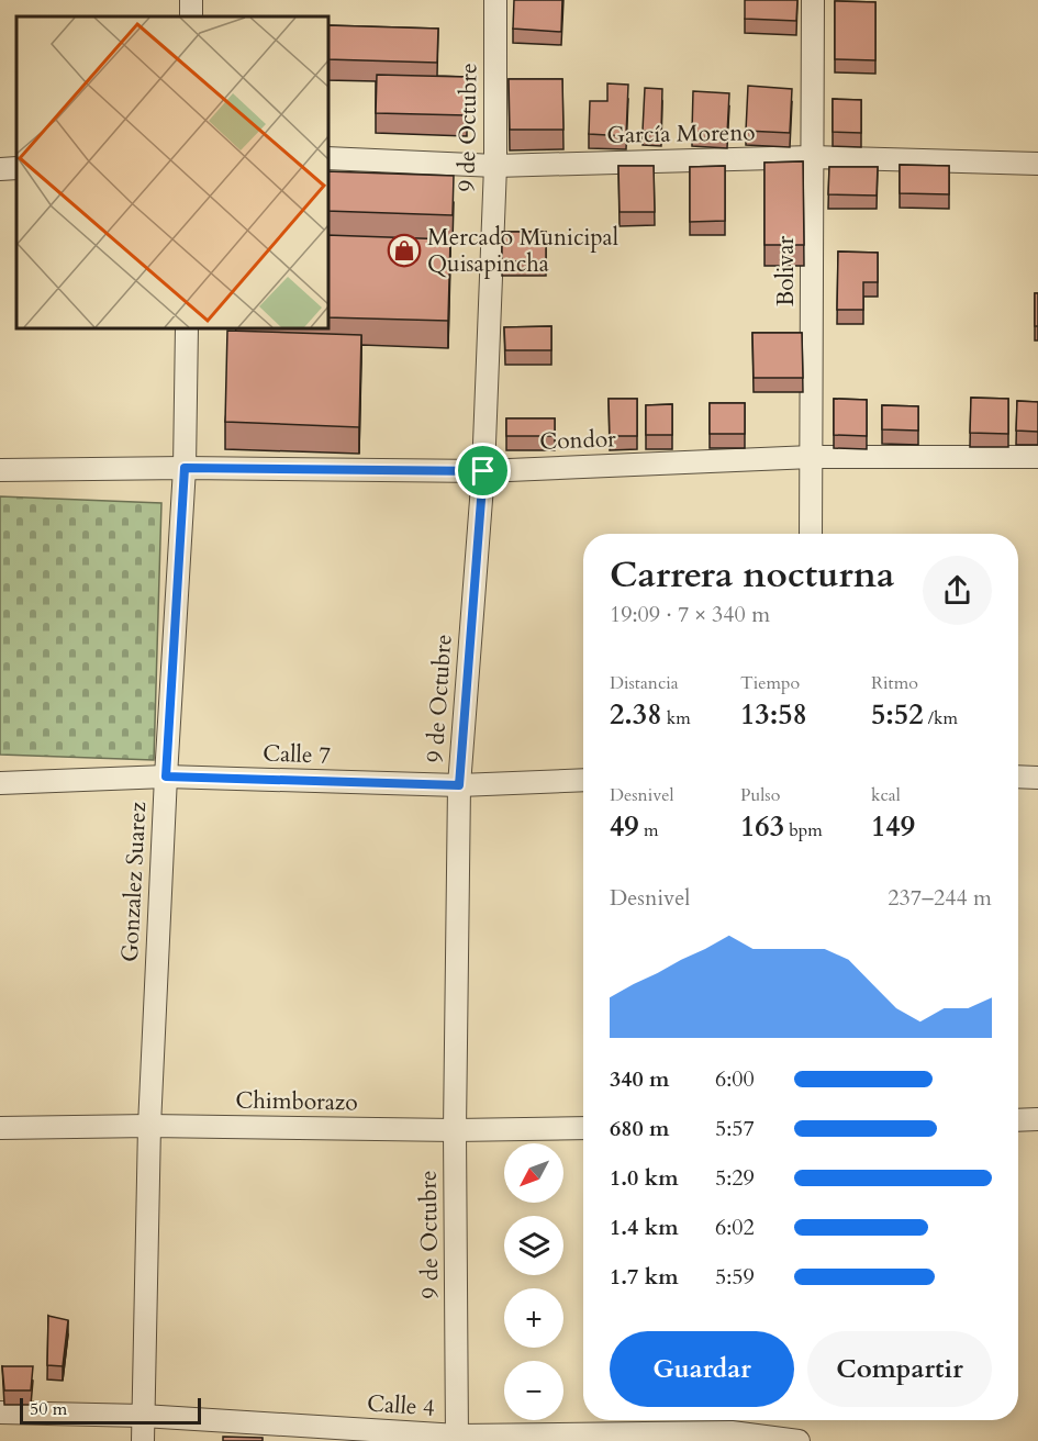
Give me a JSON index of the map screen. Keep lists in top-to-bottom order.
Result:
{
  "streets": {
    "street": [
      "9 de Octubre",
      "García Moreno",
      "Bolivar",
      "Condor",
      "Calle 7",
      "Gonzalez Suarez",
      "Chimborazo",
      "Calle 4"
    ]
  },
  "crossings": [
    ["9 de Octubre", "García Moreno"],
    ["9 de Octubre", "Condor"],
    ["9 de Octubre", "Calle 7"],
    ["9 de Octubre", "Chimborazo"],
    ["9 de Octubre", "Calle 4"],
    ["García Moreno", "Bolivar"],
    ["Bolivar", "Condor"],
    ["Condor", "Gonzalez Suarez"],
    ["Calle 7", "Gonzalez Suarez"],
    ["Gonzalez Suarez", "Chimborazo"],
    ["Gonzalez Suarez", "Calle 4"]
  ],
  "places": {
    "shop": ["Mercado Municipal Quisapincha"]
  },
  "scale_bar": "50 m",
  "north": "bottom left",
  "page": {
    "heading": ["Carrera nocturna", "19:09 · 7 × 340 m"],
    "stats": [
      ["Distancia", "2.38 km"],
      ["Tiempo", "13:58"],
      ["Ritmo", "5:52 /km"],
      ["Desnivel", "49 m"],
      ["Pulso", "163 bpm"],
      ["kcal", "149"]
    ],
    "chart": ["Desnivel", "237–244 m"],
    "list": [
      {
        "name": "340 m",
        "note": "6:00"
      },
      {
        "name": "680 m",
        "note": "5:57"
      },
      {
        "name": "1.0 km",
        "note": "5:29"
      },
      {
        "name": "1.4 km",
        "note": "6:02"
      },
      {
        "name": "1.7 km",
        "note": "5:59"
      }
    ],
    "map_buttons": ["+", "−"],
    "buttons": ["Guardar", "Compartir"],
    "scale": "50 m"
  }
}
